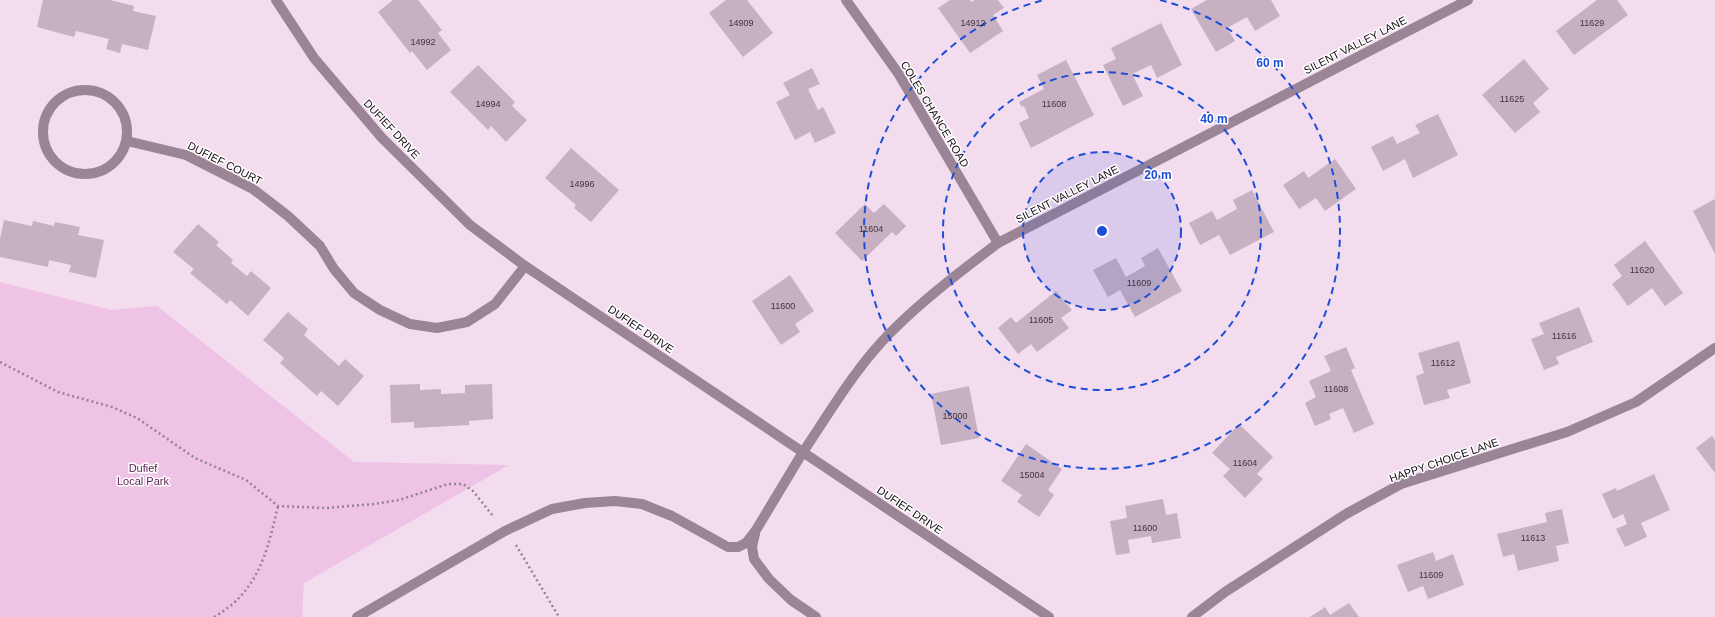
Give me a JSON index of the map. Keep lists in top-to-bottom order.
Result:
{
  "streets": {
    "street": [
      "SILENT VALLEY LANE",
      "COLES CHANCE ROAD",
      "DUFIEF DRIVE",
      "DUFIEF COURT",
      "HAPPY CHOICE LANE"
    ]
  },
  "crossings": [
    ["SILENT VALLEY LANE", "COLES CHANCE ROAD"],
    ["SILENT VALLEY LANE", "DUFIEF DRIVE"],
    ["DUFIEF DRIVE", "DUFIEF COURT"]
  ],
  "parks": ["Dufief Local Park"],
  "house_numbers": [
    "14909",
    "14912",
    "11629",
    "14992",
    "11625",
    "14994",
    "11608",
    "14996",
    "11604",
    "11620",
    "11609",
    "11600",
    "11605",
    "11616",
    "11612",
    "11608",
    "15000",
    "11604",
    "15004",
    "11600",
    "11613",
    "11609"
  ],
  "rings": ["60 m", "40 m", "20 m"]
}
